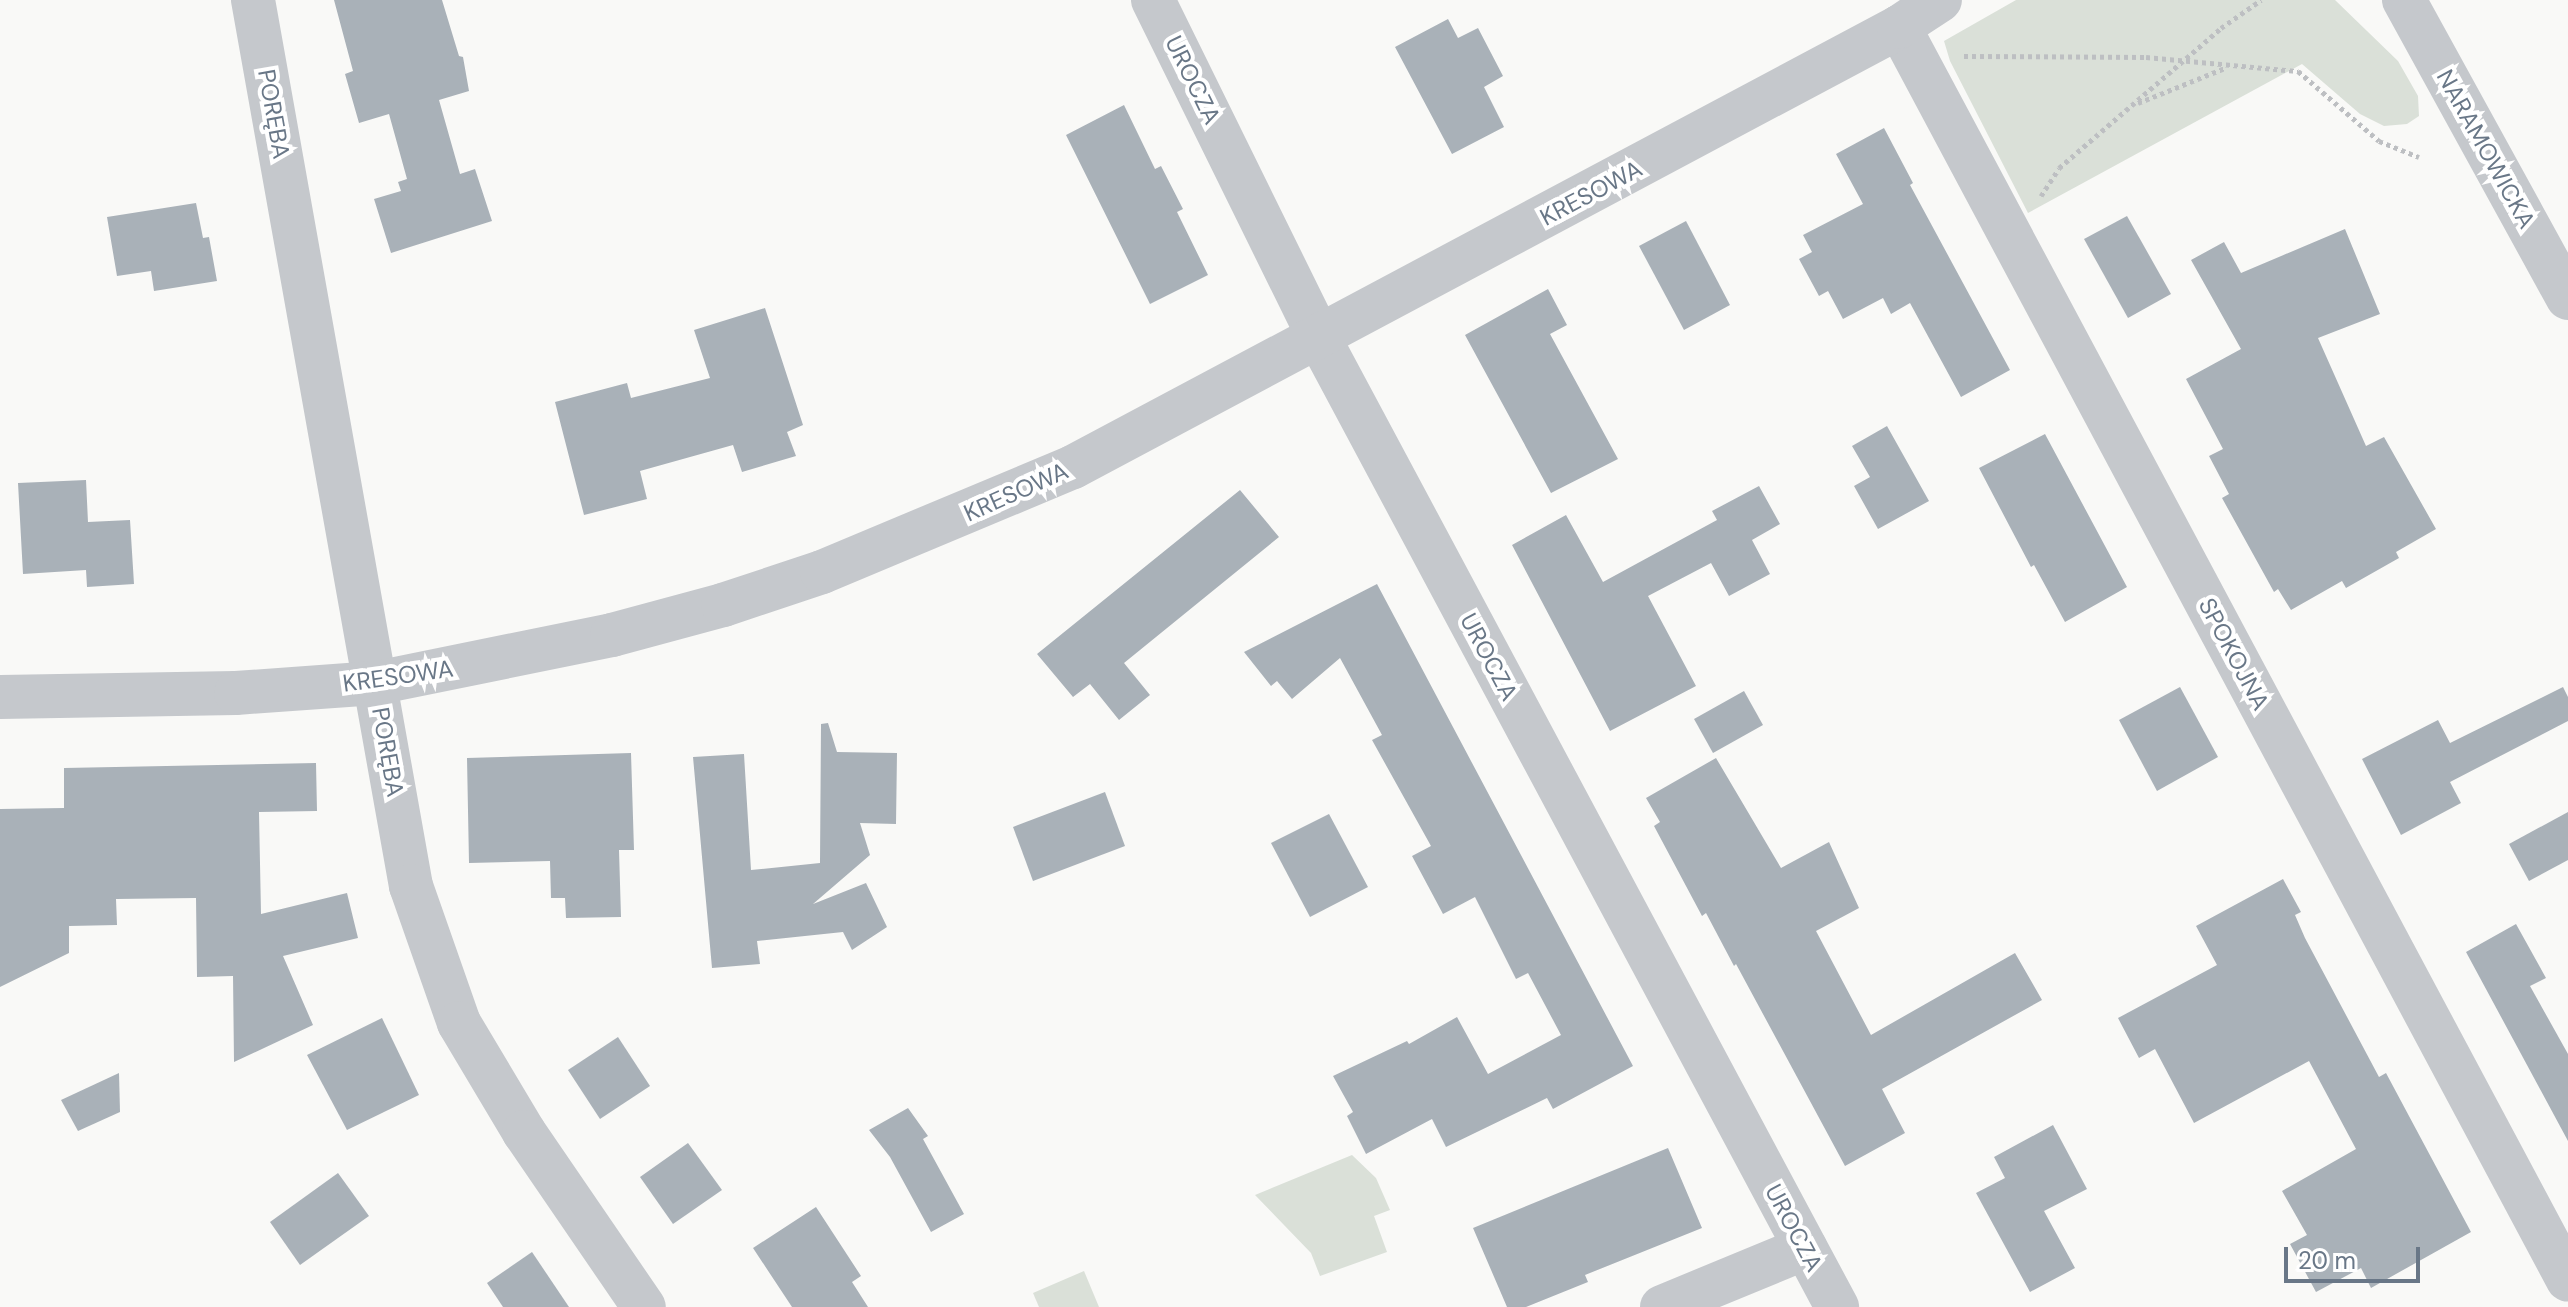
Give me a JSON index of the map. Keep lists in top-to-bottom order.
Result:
{
  "streets": {
    "street": [
      "UROCZA",
      "PORĘBA",
      "NARAMOWICKA",
      "KRESOWA",
      "SPOKOJNA"
    ]
  },
  "crossings": [
    ["UROCZA", "KRESOWA"],
    ["PORĘBA", "KRESOWA"],
    ["KRESOWA", "SPOKOJNA"]
  ],
  "scale_bar": "20 m"
}
